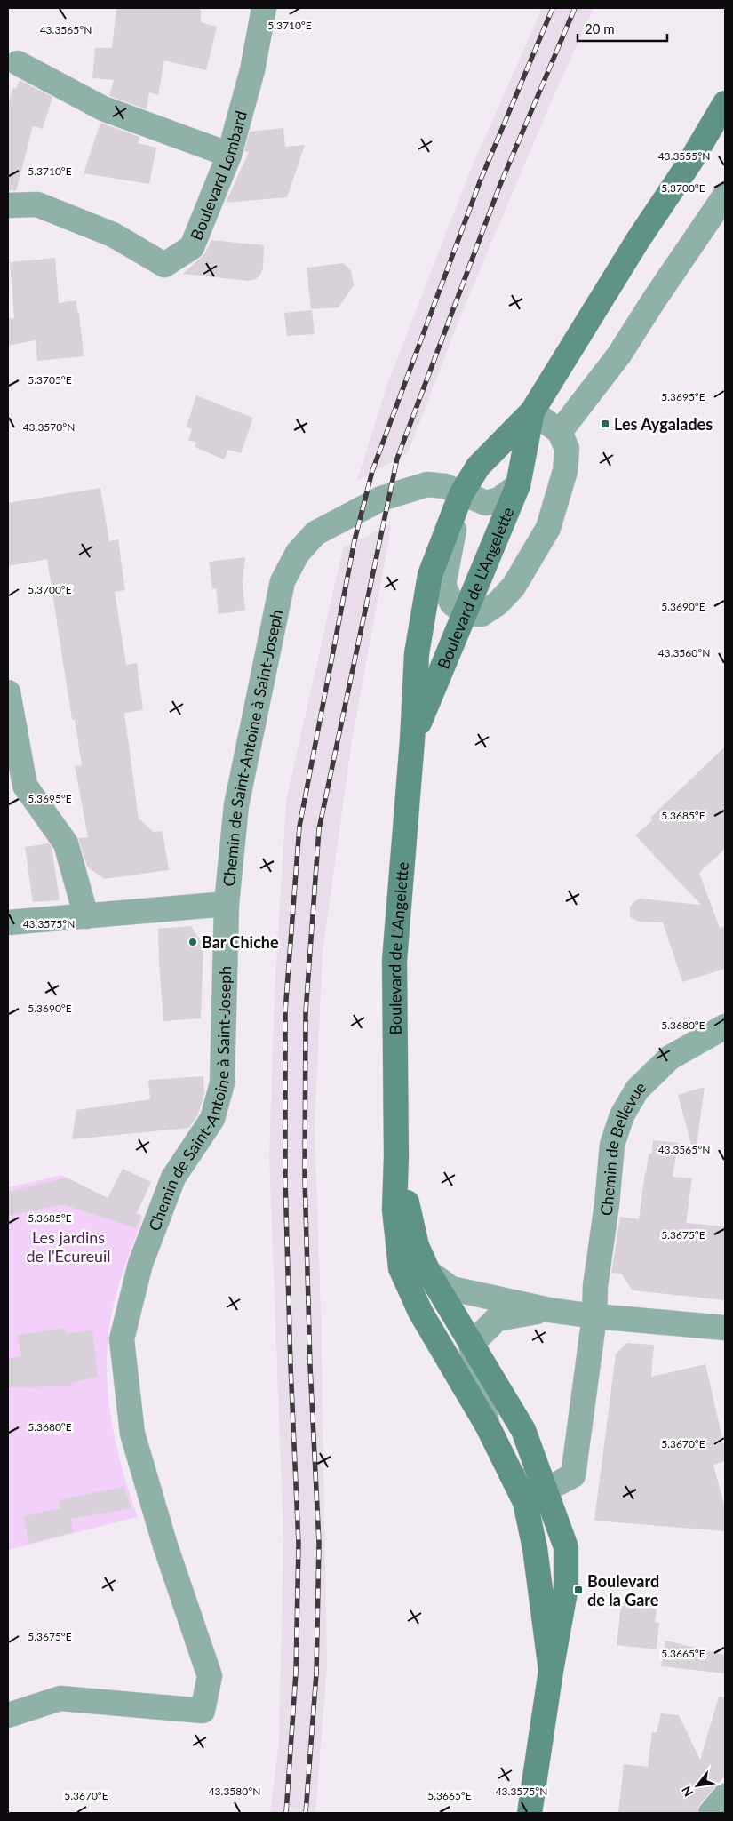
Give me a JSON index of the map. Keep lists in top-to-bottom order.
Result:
{
  "streets": {
    "main road": ["Boulevard de L'Angelette"],
    "street": ["Boulevard Lombard", "Chemin de Saint-Antoine à Saint-Joseph", "Chemin de Bellevue"]
  },
  "crossings": [
    ["Boulevard de L'Angelette", "Chemin de Saint-Antoine à Saint-Joseph"],
    ["Boulevard de L'Angelette", "Chemin de Bellevue"]
  ],
  "parks": ["Les jardins de l'Ecureuil"],
  "places": {
    "transit": ["Les Aygalades", "Boulevard de la Gare"],
    "other": ["Bar Chiche"]
  },
  "scale_bar": "20 m",
  "north": "bottom left",
  "coordinates": [
    "5.3710°E",
    "43.3565°N",
    "43.3555°N",
    "5.3700°E",
    "5.3705°E",
    "5.3695°E",
    "43.3570°N",
    "5.3690°E",
    "43.3560°N",
    "5.3685°E",
    "43.3575°N",
    "5.3680°E",
    "5.3675°E",
    "5.3670°E",
    "5.3665°E",
    "43.3580°N"
  ]
}
